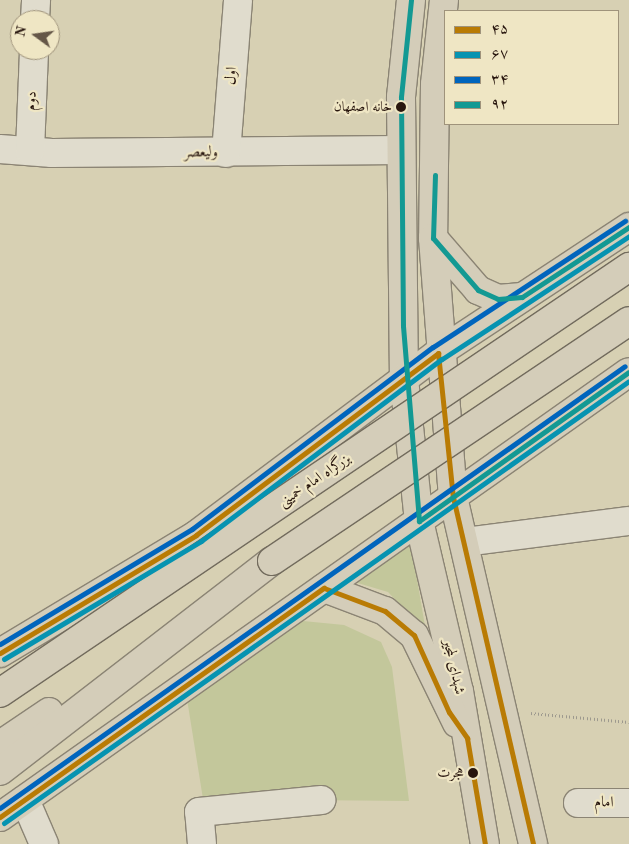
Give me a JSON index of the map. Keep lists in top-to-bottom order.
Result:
{
  "streets": {
    "main road": ["بزرگراه امام خمینی", "شهدای لمجیر"],
    "street": [
      "اول",
      "دوم",
      "ولیعصر",
      "امام"
    ]
  },
  "crossings": [
    ["اول", "ولیعصر"],
    ["دوم", "ولیعصر"]
  ],
  "places": ["خانه اصفهان", "هجرت"],
  "lines": [
    "transit line ۹۲",
    "transit line ۳۴",
    "transit line ۶۷",
    "transit line ۴۵"
  ],
  "legend": [
    "۴۵",
    "۶۷",
    "۳۴",
    "۹۲"
  ],
  "north": "left"
}
